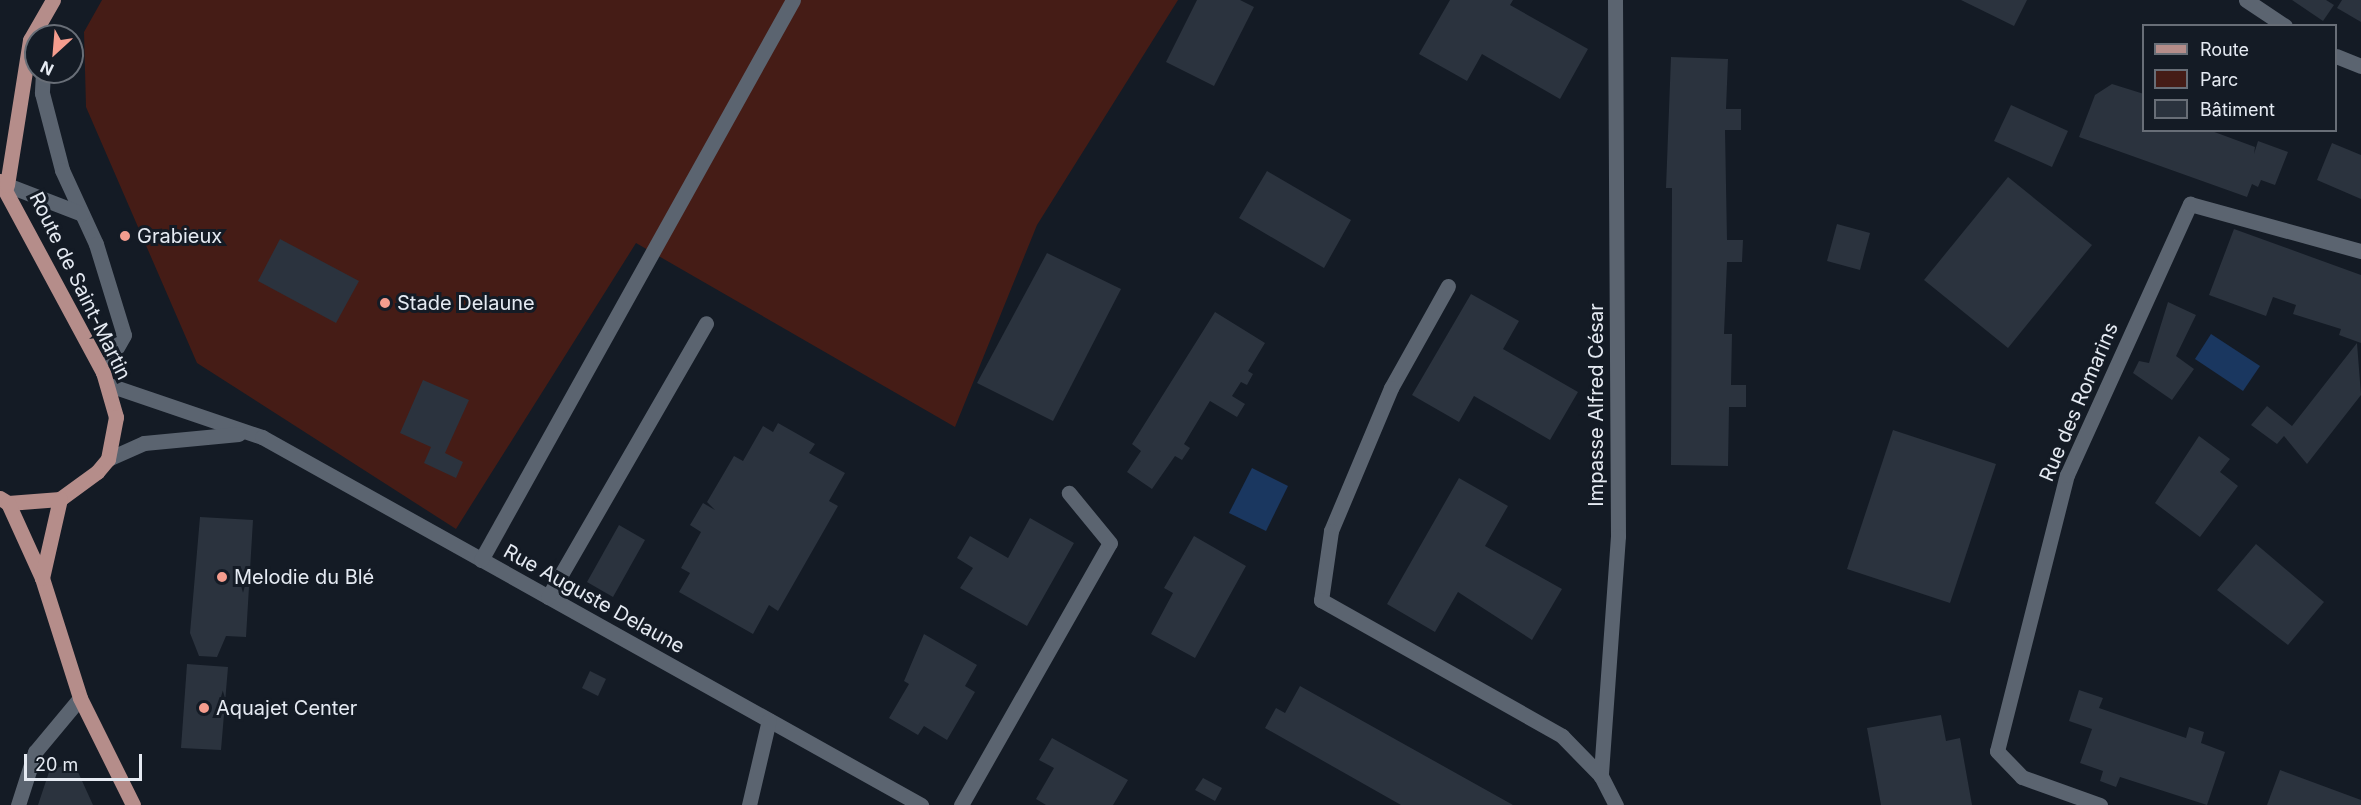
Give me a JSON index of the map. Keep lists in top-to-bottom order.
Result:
{
  "streets": {
    "main road": ["Route de Saint-Martin"],
    "street": ["Rue des Romarins", "Impasse Alfred César", "Rue Auguste Delaune"]
  },
  "crossings": [
    ["Route de Saint-Martin", "Rue Auguste Delaune"]
  ],
  "places": [
    "Grabieux",
    "Stade Delaune",
    "Melodie du Blé",
    "Aquajet Center"
  ],
  "legend": ["Route", "Parc", "Bâtiment"],
  "scale_bar": "20 m",
  "north": "bottom left"
}
